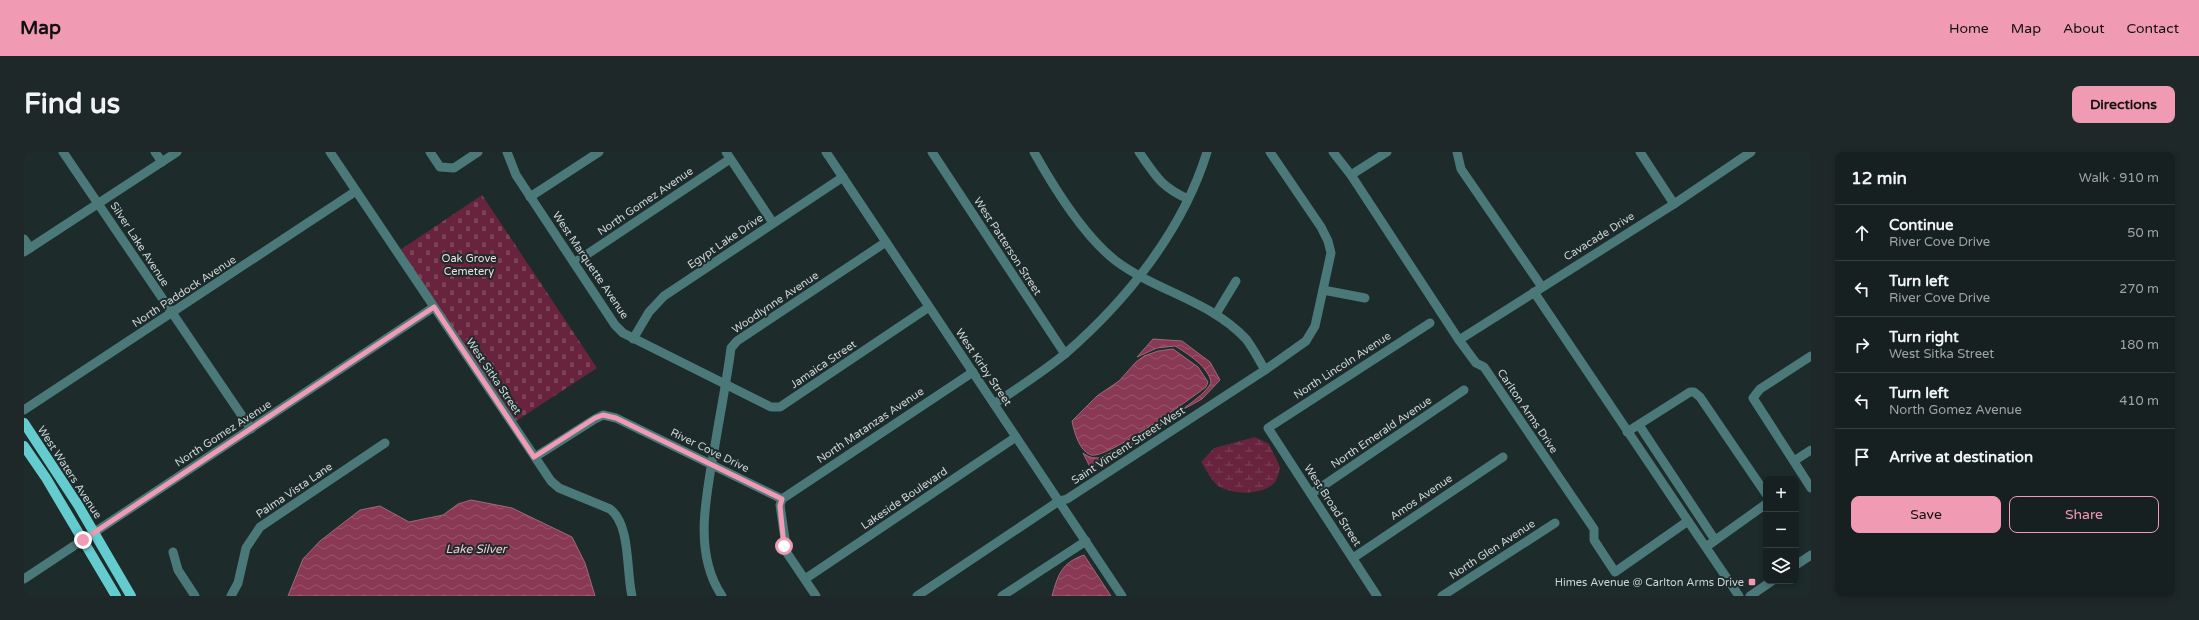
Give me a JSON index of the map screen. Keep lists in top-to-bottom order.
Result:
{
  "streets": {
    "main road": ["West Waters Avenue"],
    "street": [
      "North Gomez Avenue",
      "Cavacade Drive",
      "Egypt Lake Drive",
      "Silver Lake Avenue",
      "West Patterson Street",
      "West Marquette Avenue",
      "North Paddock Avenue",
      "Woodlynne Avenue",
      "Jamaica Street",
      "North Lincoln Avenue",
      "West Kirby Street",
      "West Sitka Street",
      "Carlton Arms Drive",
      "North Matanzas Avenue",
      "North Emerald Avenue",
      "Saint Vincent Street West",
      "River Cove Drive",
      "Palma Vista Lane",
      "Amos Avenue",
      "Lakeside Boulevard",
      "West Broad Street",
      "North Glen Avenue"
    ]
  },
  "crossings": [
    ["North Gomez Avenue", "Silver Lake Avenue"],
    ["North Gomez Avenue", "West Marquette Avenue"],
    ["North Gomez Avenue", "West Sitka Street"],
    ["North Gomez Avenue", "West Waters Avenue"],
    ["Cavacade Drive", "Carlton Arms Drive"],
    ["Egypt Lake Drive", "West Marquette Avenue"],
    ["Egypt Lake Drive", "West Kirby Street"],
    ["Silver Lake Avenue", "North Paddock Avenue"],
    ["West Marquette Avenue", "Woodlynne Avenue"],
    ["West Marquette Avenue", "Jamaica Street"],
    ["North Paddock Avenue", "West Sitka Street"],
    ["Woodlynne Avenue", "Jamaica Street"],
    ["Woodlynne Avenue", "West Kirby Street"],
    ["Woodlynne Avenue", "River Cove Drive"],
    ["Jamaica Street", "West Kirby Street"],
    ["North Lincoln Avenue", "West Broad Street"],
    ["West Kirby Street", "North Matanzas Avenue"],
    ["West Kirby Street", "Saint Vincent Street West"],
    ["West Kirby Street", "Lakeside Boulevard"],
    ["West Sitka Street", "River Cove Drive"],
    ["North Matanzas Avenue", "River Cove Drive"],
    ["North Emerald Avenue", "West Broad Street"],
    ["Amos Avenue", "West Broad Street"]
  ],
  "water": ["Lake Silver"],
  "parks": ["Oak Grove Cemetery"],
  "places": {
    "transit": ["Himes Avenue @ Carlton Arms Drive"]
  },
  "page": {
    "header": "Map",
    "nav": [
      "Home",
      "Map",
      "About",
      "Contact"
    ],
    "buttons": [
      "Directions",
      ["Save", "Share"]
    ],
    "title": "Find us",
    "heading": ["12 min", "Walk · 910 m"],
    "list": [
      ["Continue", "River Cove Drive", "50 m"],
      ["Turn left", "River Cove Drive", "270 m"],
      ["Turn right", "West Sitka Street", "180 m"],
      ["Turn left", "North Gomez Avenue", "410 m"],
      "Arrive at destination"
    ],
    "map_buttons": ["+", "−"]
  }
}
